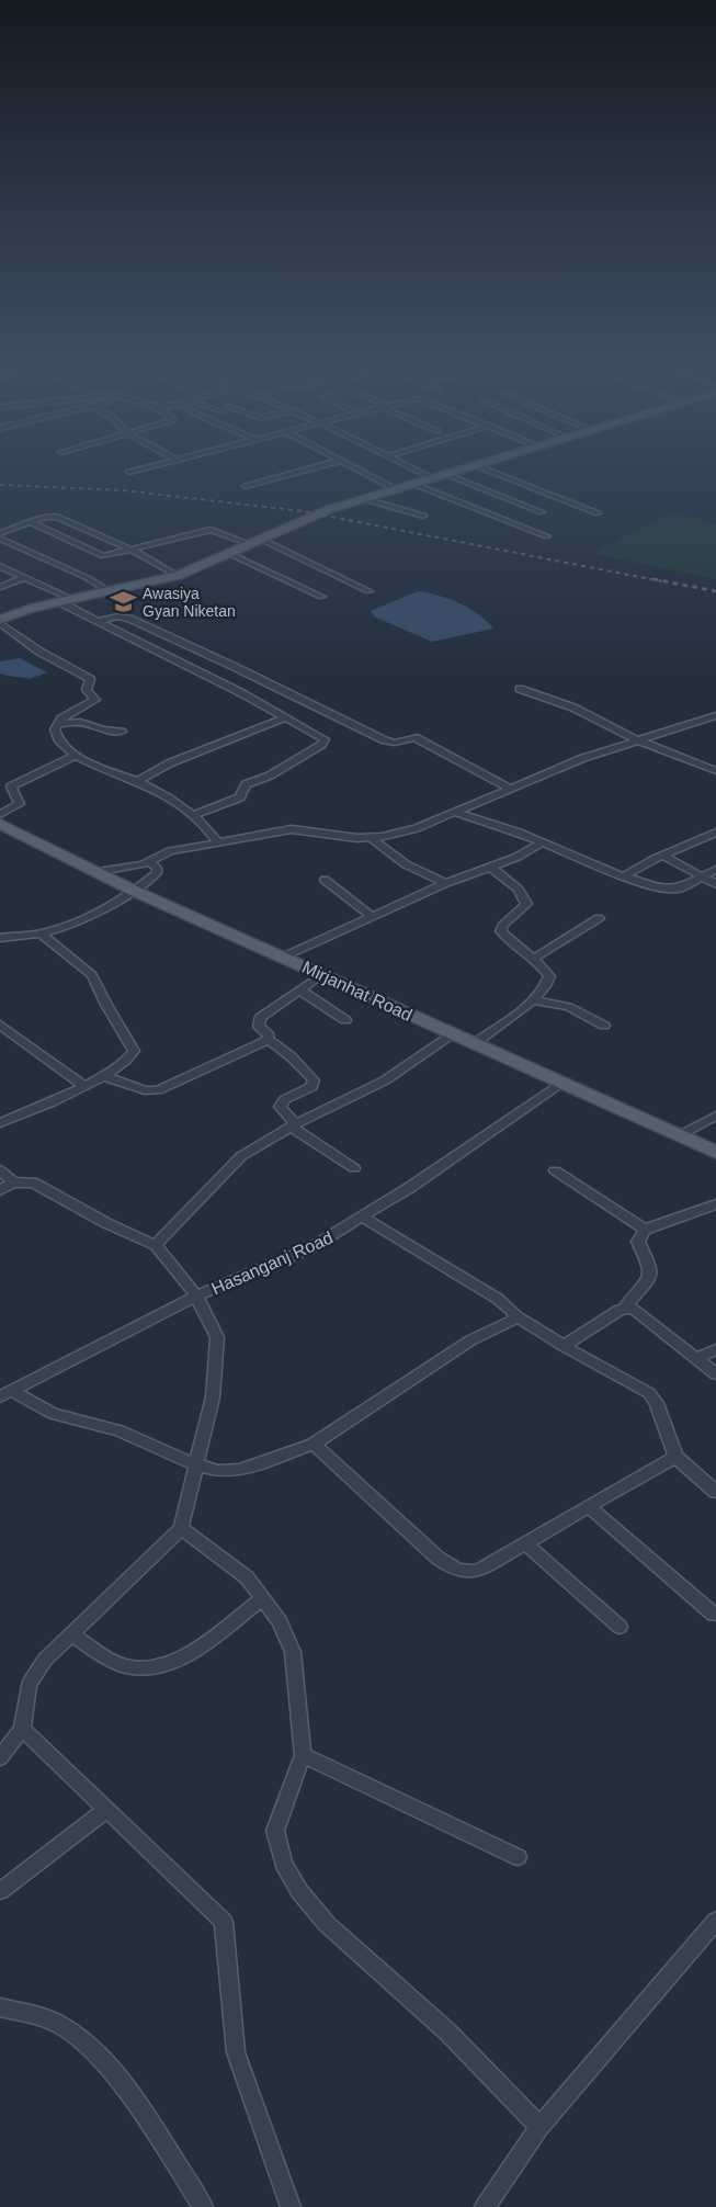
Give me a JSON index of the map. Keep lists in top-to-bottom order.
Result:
{
  "streets": {
    "main road": ["Mirjanhat Road"],
    "street": ["Hasanganj Road"]
  },
  "crossings": [
    ["Mirjanhat Road", "Hasanganj Road"]
  ],
  "places": {
    "school or university": ["Awasiya Gyan Niketan"]
  }
}
